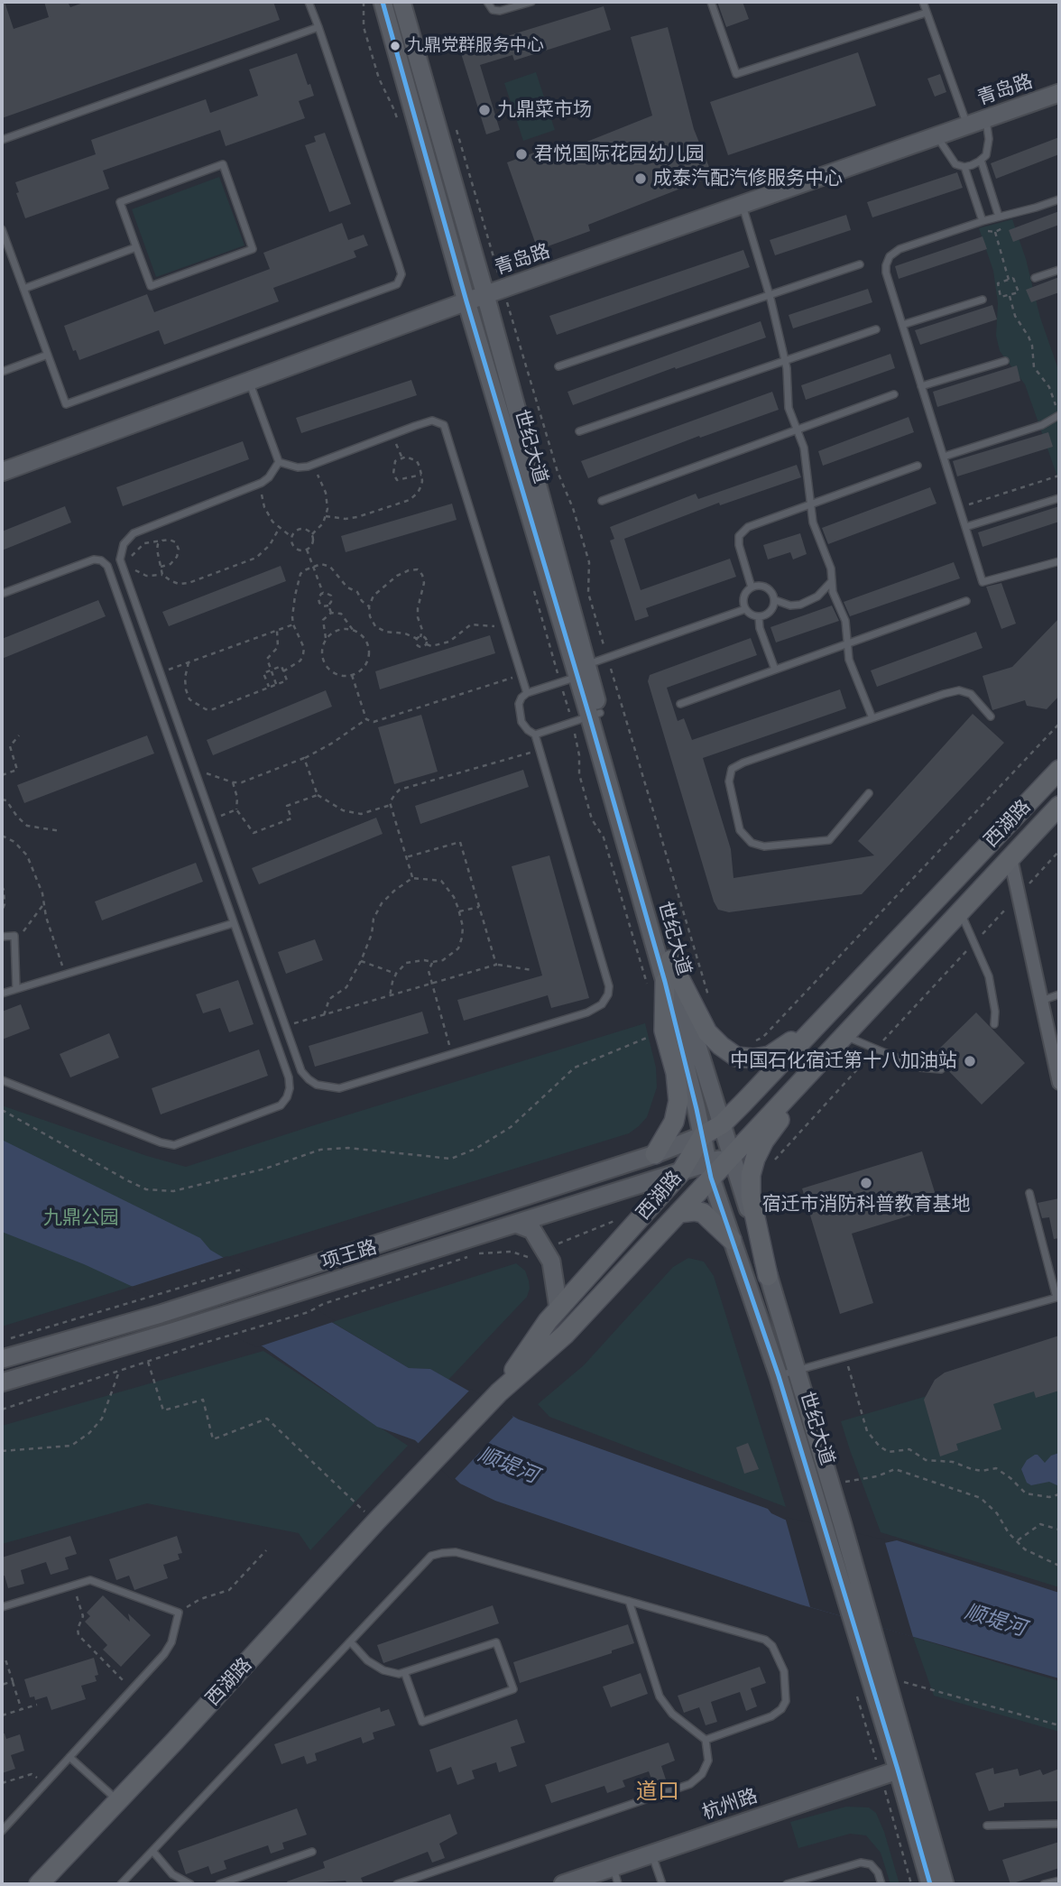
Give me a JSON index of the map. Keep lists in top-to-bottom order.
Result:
{
  "streets": {
    "main road": ["西湖路"],
    "street": [
      "青岛路",
      "世纪大道",
      "项王路",
      "杭州路"
    ]
  },
  "crossings": [
    ["青岛路", "世纪大道"],
    ["世纪大道", "西湖路"],
    ["世纪大道", "项王路"],
    ["世纪大道", "杭州路"],
    ["西湖路", "项王路"]
  ],
  "districts": ["道口"],
  "water": ["顺堤河"],
  "parks": ["九鼎公园"],
  "places": [
    "九鼎党群服务中心",
    "九鼎菜市场",
    "君悦国际花园幼儿园",
    "成泰汽配汽修服务中心",
    "中国石化宿迁第十八加油站",
    "宿迁市消防科普教育基地"
  ]
}
